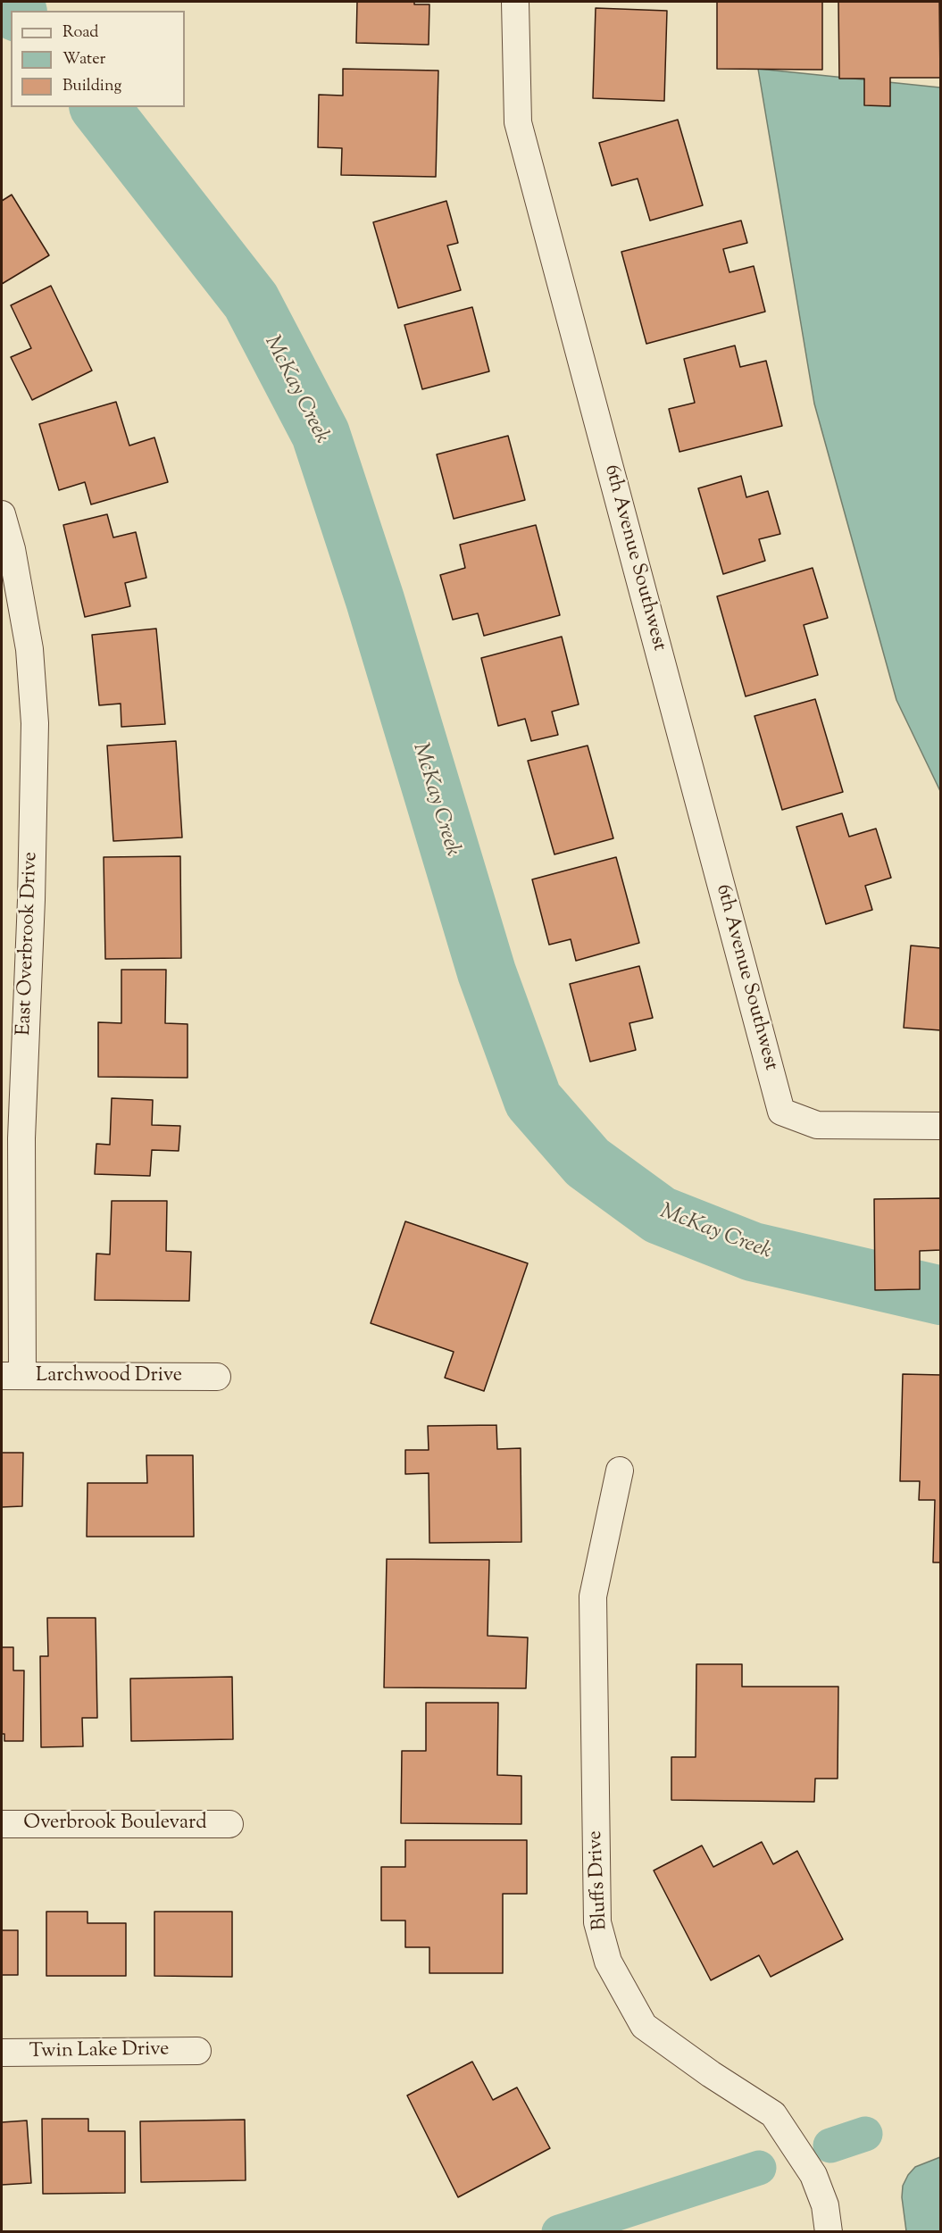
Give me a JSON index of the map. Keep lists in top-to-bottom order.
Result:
{
  "streets": {
    "street": [
      "6th Avenue Southwest",
      "East Overbrook Drive",
      "Larchwood Drive",
      "Overbrook Boulevard",
      "Bluffs Drive",
      "Twin Lake Drive"
    ]
  },
  "crossings": [
    ["East Overbrook Drive", "Larchwood Drive"]
  ],
  "water": ["McKay Creek"],
  "legend": ["Road", "Water", "Building"]
}
